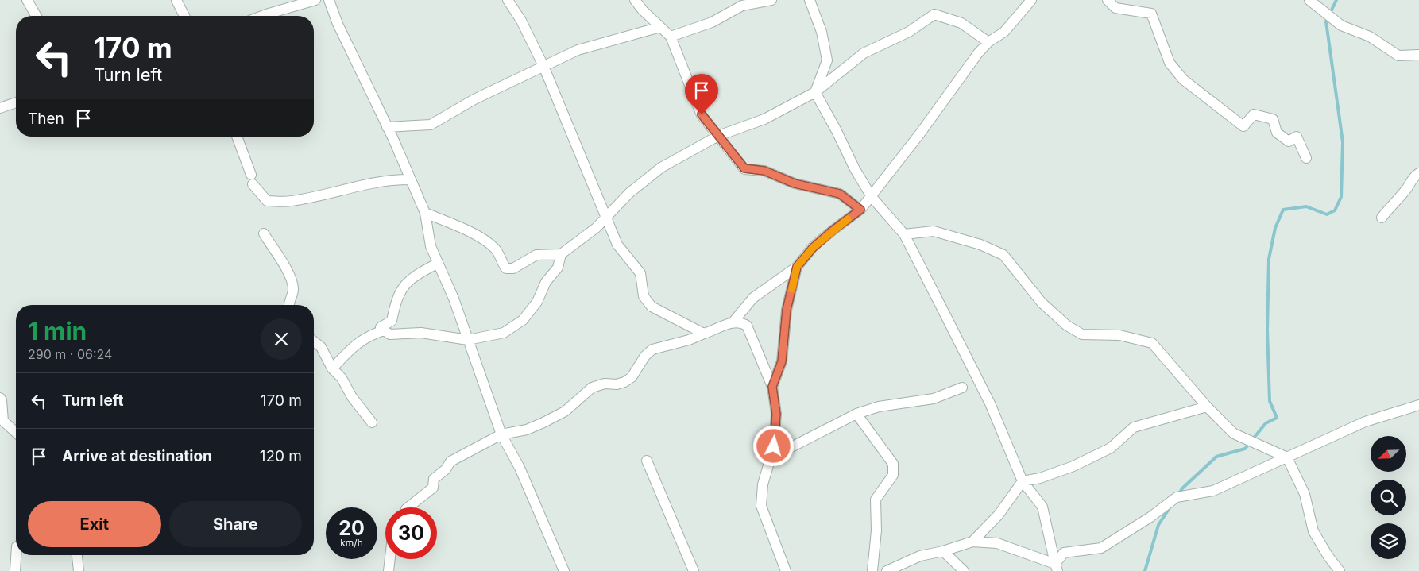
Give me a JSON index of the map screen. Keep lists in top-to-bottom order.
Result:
{
  "north": "bottom left",
  "page": {
    "turn": ["170 m", "Turn left"],
    "then": "Then",
    "heading": ["1 min", "290 m · 06:24"],
    "list": [
      {
        "name": "Turn left",
        "value": "170 m"
      },
      {
        "name": "Arrive at destination",
        "value": "120 m"
      }
    ],
    "buttons": ["Exit", "Share"],
    "speed": "20 km/h",
    "limit": "30"
  }
}
